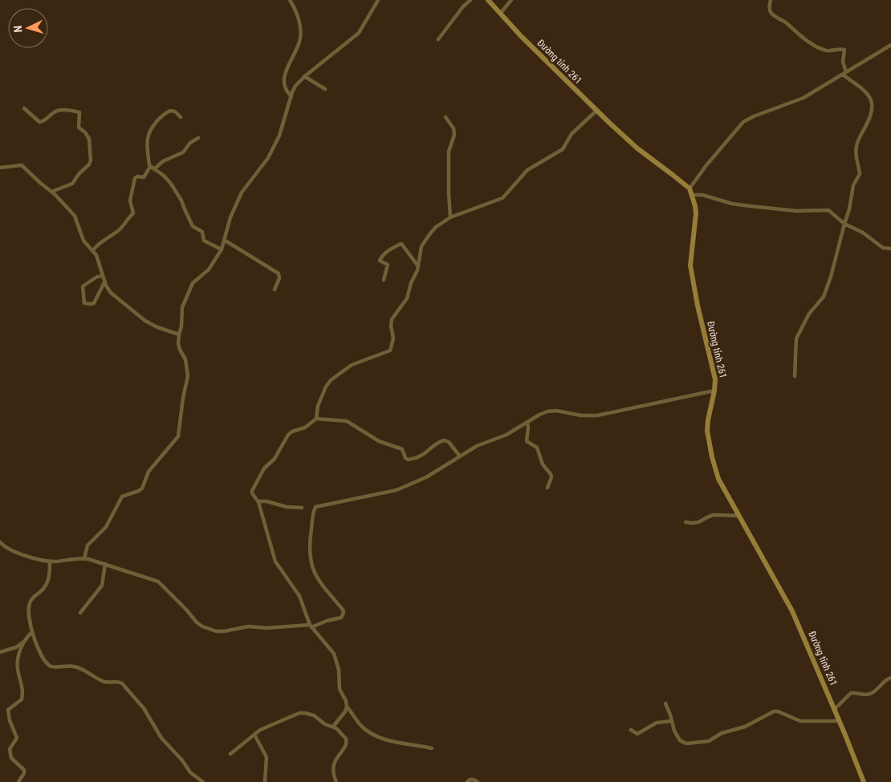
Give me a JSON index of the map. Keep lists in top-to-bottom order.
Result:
{
  "streets": {
    "main road": ["Đường tỉnh 261"]
  },
  "north": "left"
}
